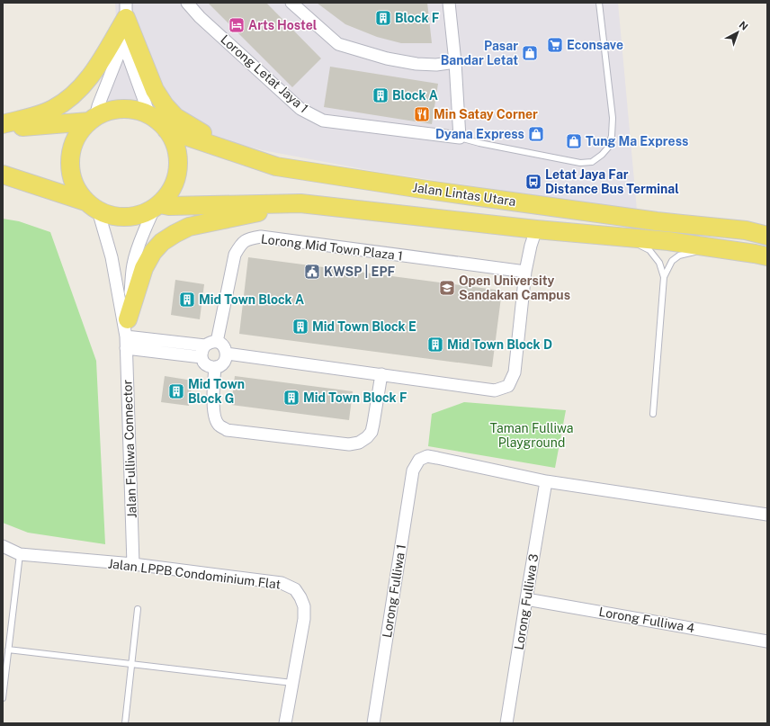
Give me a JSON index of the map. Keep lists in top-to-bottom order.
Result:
{
  "streets": {
    "main road": ["Jalan Lintas Utara"],
    "street": [
      "Lorong Letat Jaya 1",
      "Lorong Mid Town Plaza 1",
      "Jalan Fulliwa Connector",
      "Jalan LPPB Condominium Flat",
      "Lorong Fulliwa 1",
      "Lorong Fulliwa 3",
      "Lorong Fulliwa 4"
    ]
  },
  "crossings": [
    ["Jalan Lintas Utara", "Jalan Fulliwa Connector"],
    ["Jalan Fulliwa Connector", "Jalan LPPB Condominium Flat"],
    ["Lorong Fulliwa 1", "Lorong Fulliwa 3"],
    ["Lorong Fulliwa 3", "Lorong Fulliwa 4"]
  ],
  "parks": ["Taman Fulliwa Playground"],
  "places": {
    "building": [
      "Block F",
      "Block A",
      "Mid Town Block A",
      "Mid Town Block E",
      "Mid Town Block D",
      "Mid Town Block G",
      "Mid Town Block F"
    ],
    "hotel": ["Arts Hostel"],
    "supermarket": ["Econsave"],
    "shop": ["Pasar Bandar Letat", "Dyana Express", "Tung Ma Express"],
    "restaurant": ["Min Satay Corner"],
    "bus stop": ["Letat Jaya Far Distance Bus Terminal"],
    "public building": ["KWSP | EPF"],
    "school or university": ["Open University Sandakan Campus"]
  },
  "north": "top right"
}
